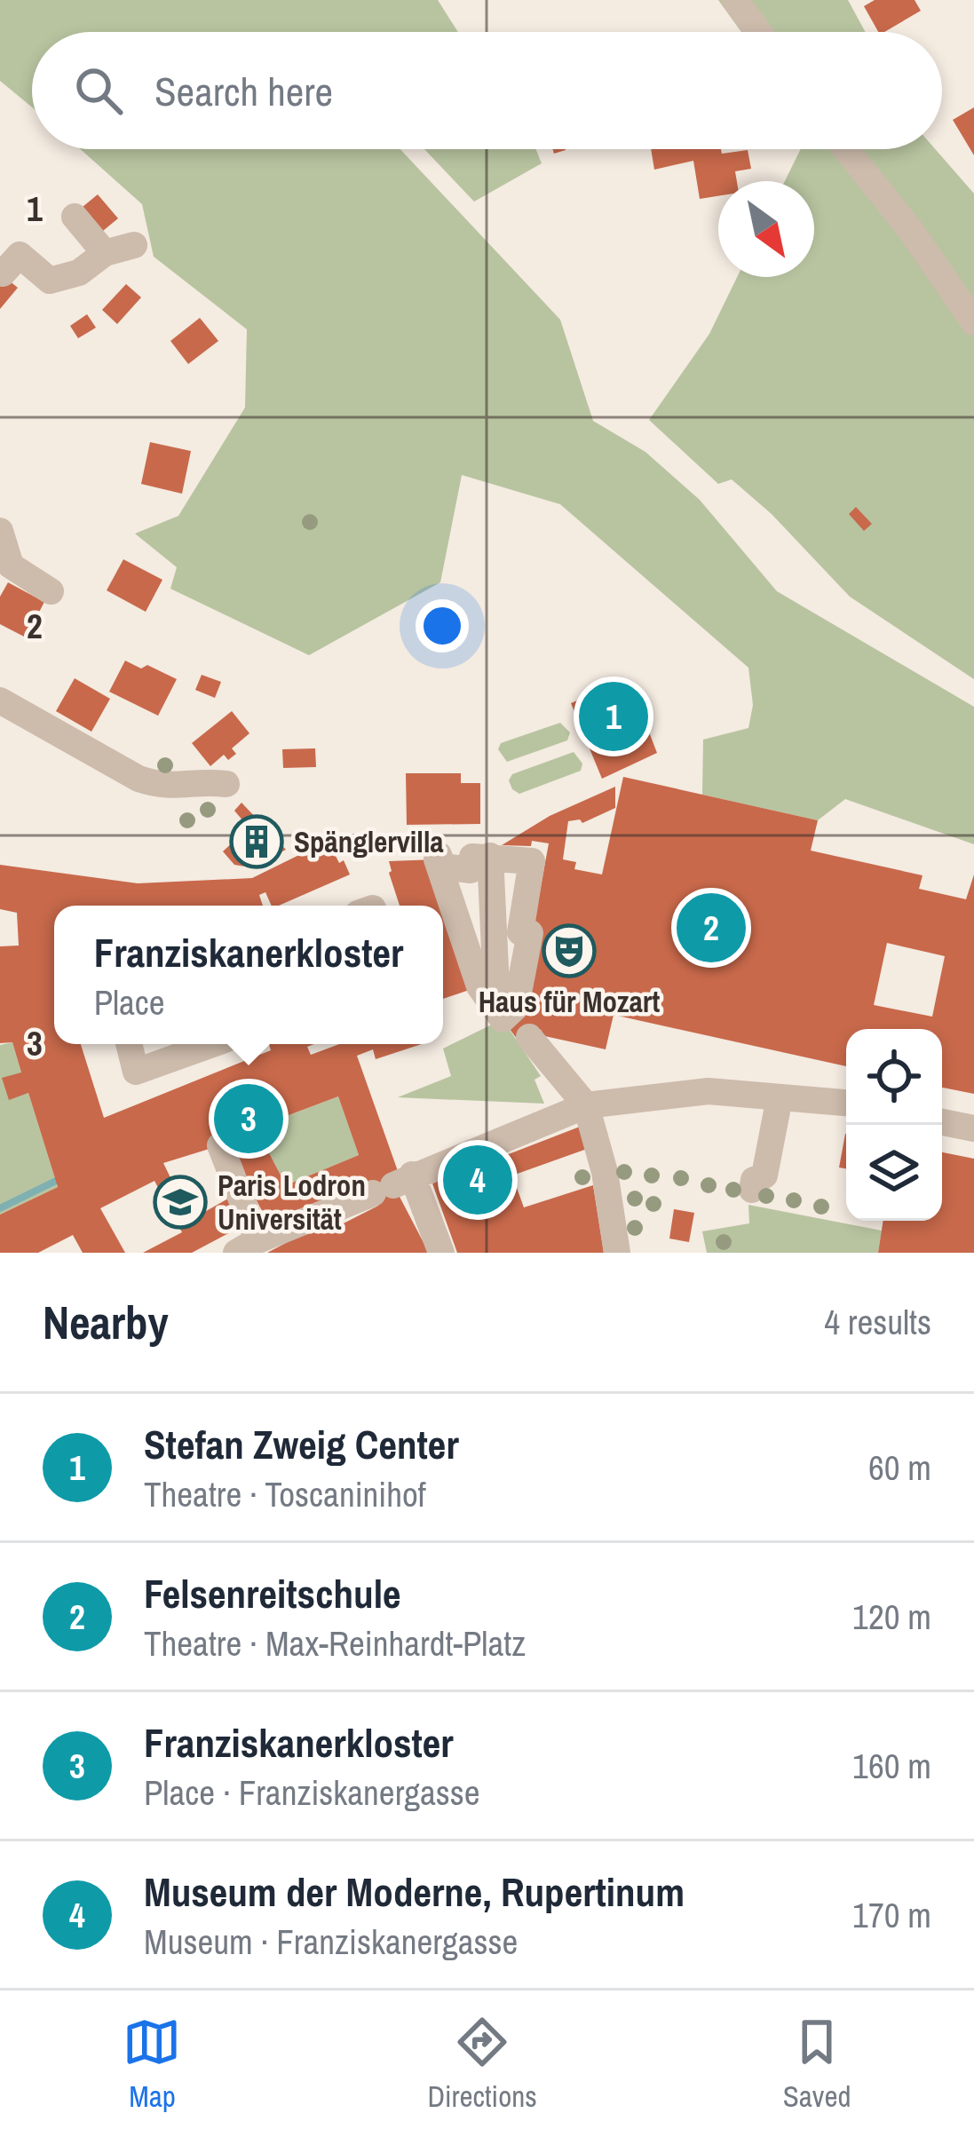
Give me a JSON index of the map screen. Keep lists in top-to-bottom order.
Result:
{
  "places": {
    "building": ["Spänglervilla"],
    "theatre": ["Haus für Mozart"],
    "school or university": ["Paris Lodron Universität"]
  },
  "north": "bottom right",
  "page": {
    "search": "Search here",
    "pins": [
      "1",
      "2",
      "3",
      "4"
    ],
    "popup": ["Franziskanerkloster", "Place"],
    "heading": ["Nearby", "4 results"],
    "list": [
      {
        "mark": "1",
        "name": "Stefan Zweig Center",
        "note": "Theatre · Toscaninihof",
        "value": "60 m"
      },
      {
        "mark": "2",
        "name": "Felsenreitschule",
        "note": "Theatre · Max-Reinhardt-Platz",
        "value": "120 m"
      },
      {
        "mark": "3",
        "name": "Franziskanerkloster",
        "note": "Place · Franziskanergasse",
        "value": "160 m"
      },
      {
        "mark": "4",
        "name": "Museum der Moderne, Rupertinum",
        "note": "Museum · Franziskanergasse",
        "value": "170 m"
      }
    ],
    "nav": ["Map", "Directions", "Saved"]
  },
  "grid": {
    "rows": ["1", "2", "3"]
  }
}
